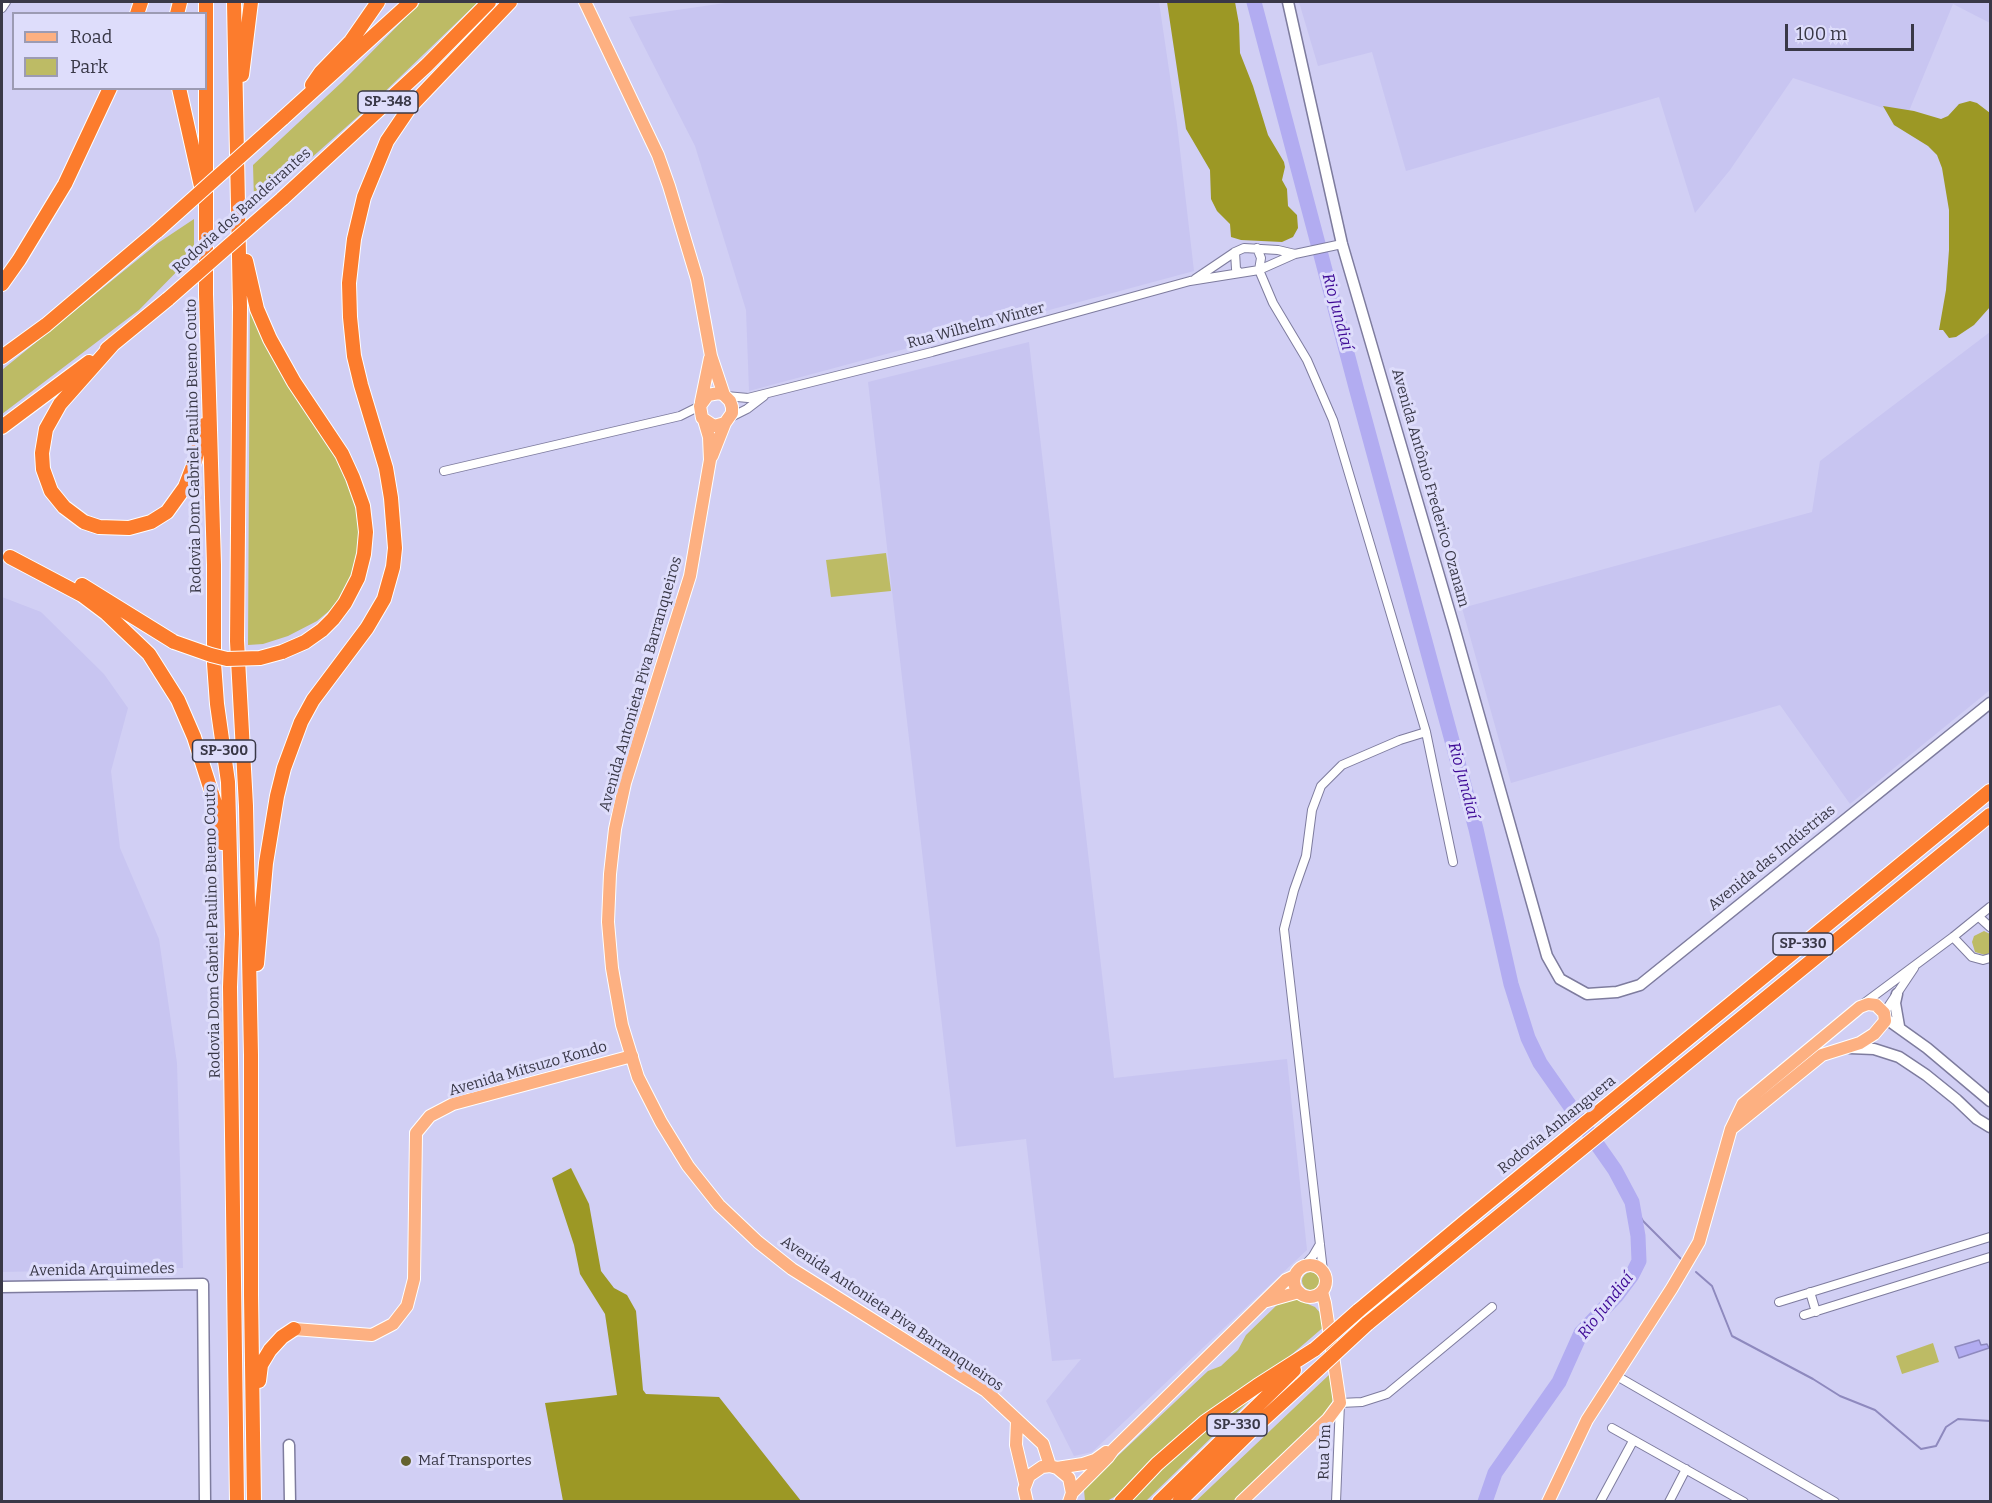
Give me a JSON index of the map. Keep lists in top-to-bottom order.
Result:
{
  "streets": {
    "highway": [
      "SP-348",
      "Rodovia dos Bandeirantes",
      "Rodovia Dom Gabriel Paulino Bueno Couto",
      "SP-300",
      "SP-330",
      "Rodovia Anhanguera"
    ],
    "main road": ["Avenida Antonieta Piva Barranqueiros", "Avenida Mitsuzo Kondo"],
    "street": [
      "Rua Wilhelm Winter",
      "Avenida Antônio Frederico Ozanam",
      "Avenida das Indústrias",
      "Avenida Arquimedes",
      "Rua Um"
    ]
  },
  "crossings": [
    ["Avenida Antônio Frederico Ozanam", "Avenida das Indústrias"],
    ["Avenida Antonieta Piva Barranqueiros", "Avenida Mitsuzo Kondo"]
  ],
  "water": ["Rio Jundiaí"],
  "places": ["Maf Transportes"],
  "legend": ["Road", "Park"],
  "scale_bar": "100 m"
}
